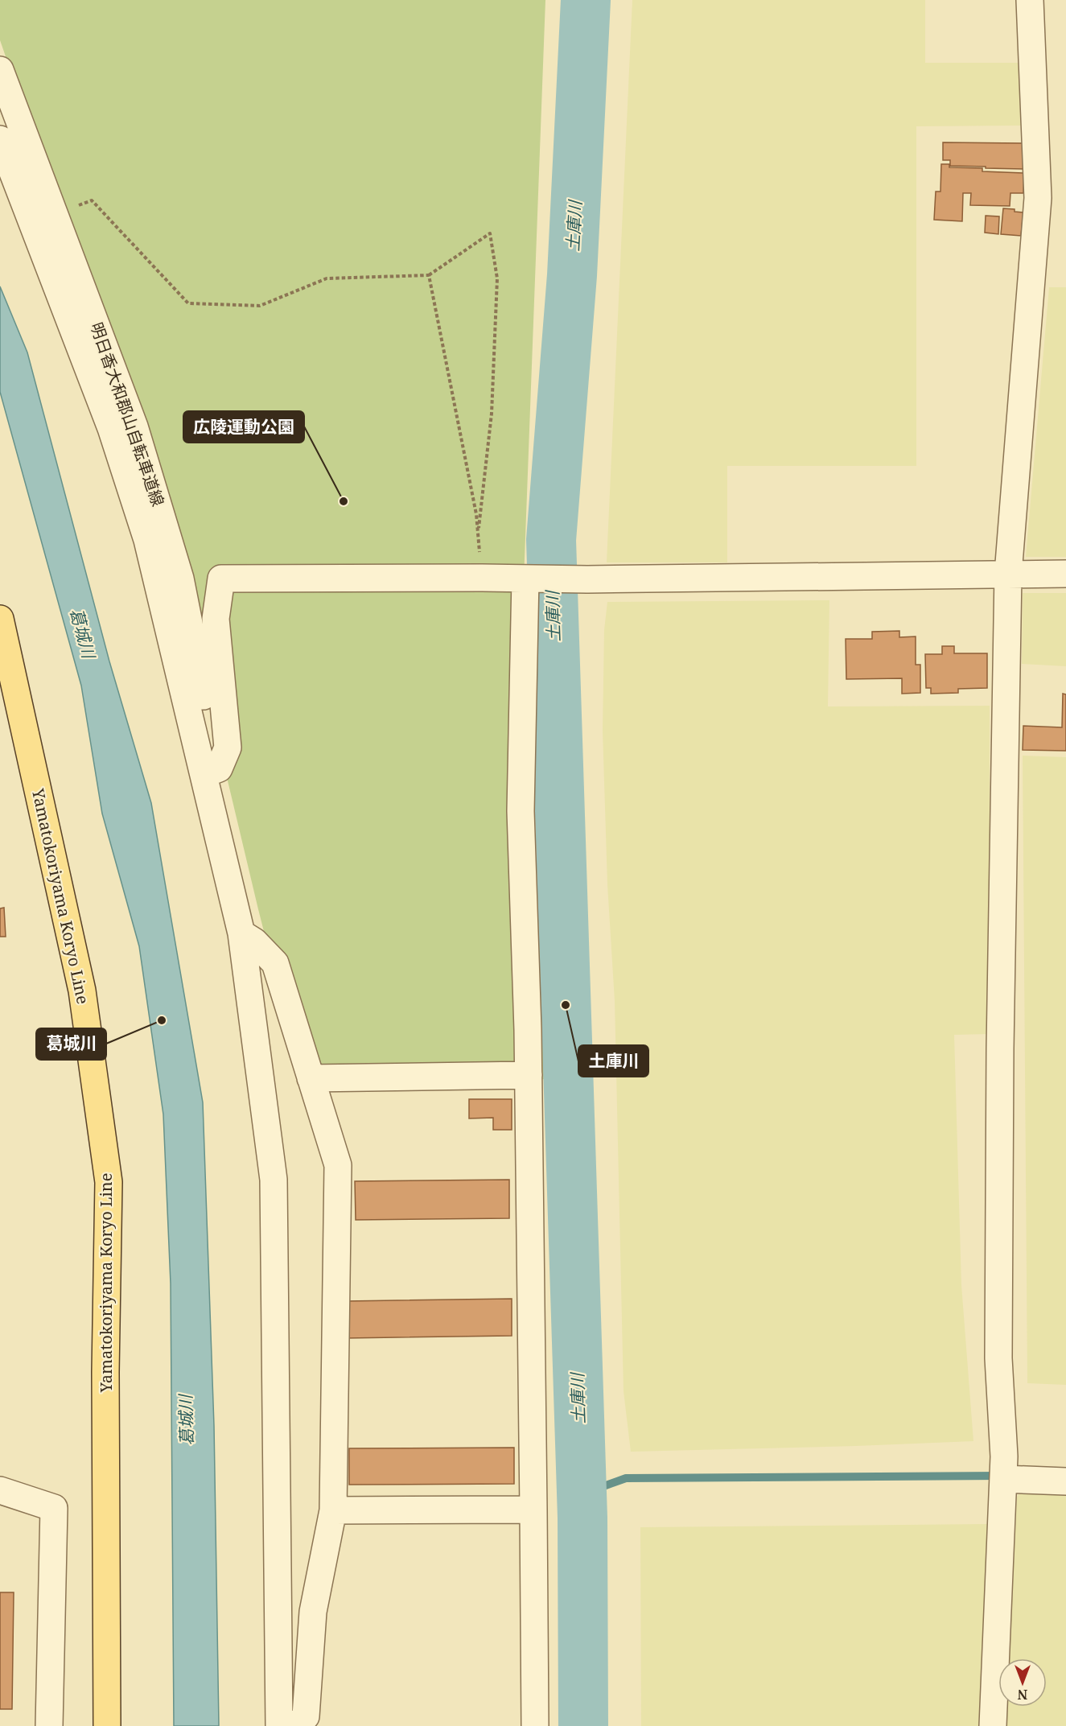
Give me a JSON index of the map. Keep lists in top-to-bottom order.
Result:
{
  "streets": {
    "main road": ["Yamatokoriyama Koryo Line"],
    "street": ["明日香大和郡山自転車道線"]
  },
  "water": ["土庫川", "葛城川"],
  "places": ["広陵運動公園", "土庫川", "葛城川"],
  "north": "bottom"
}
